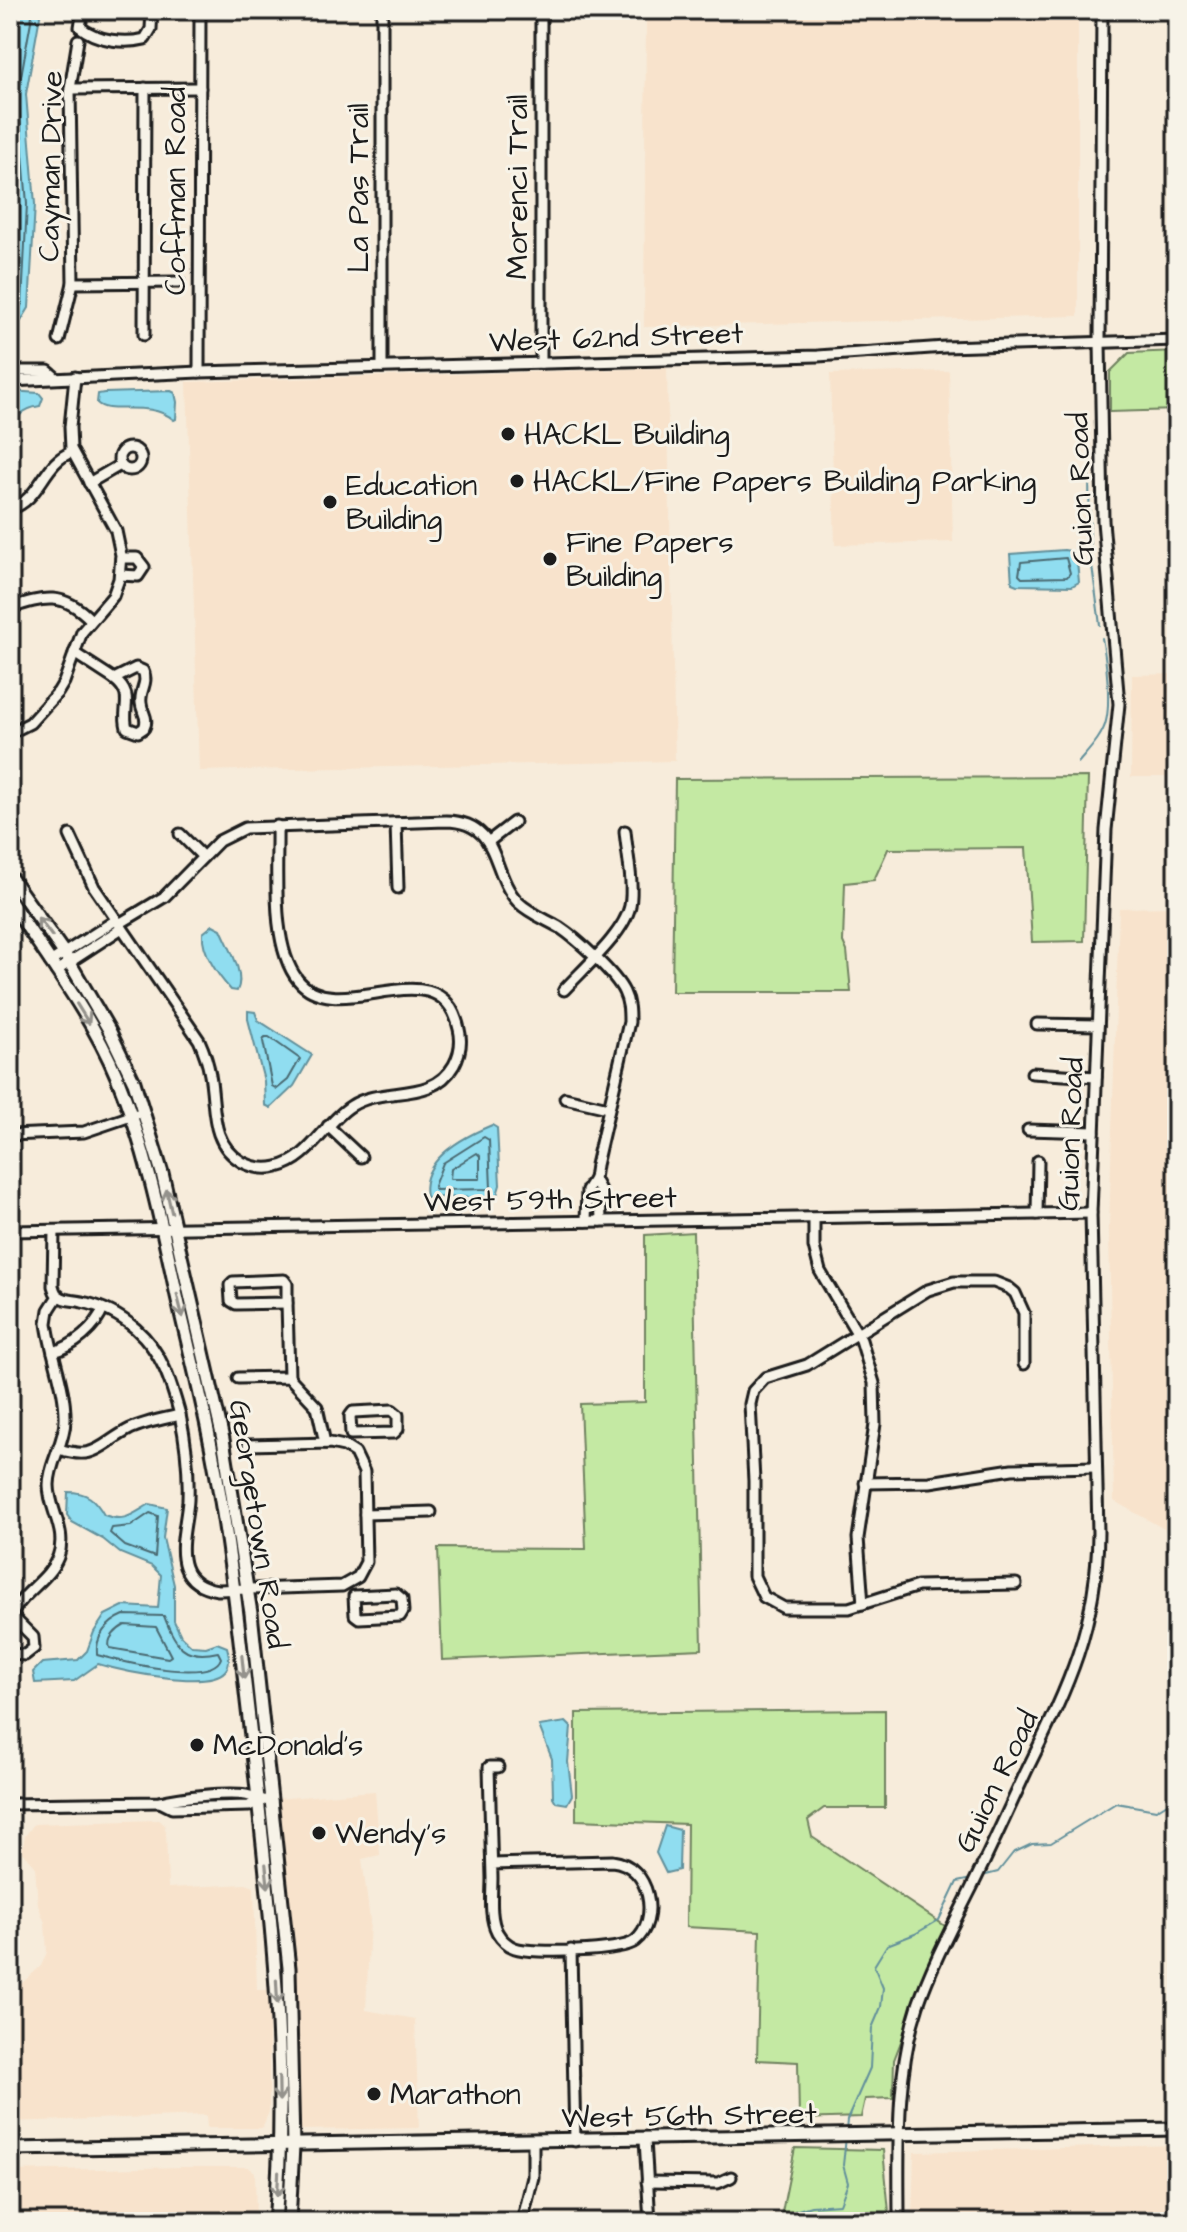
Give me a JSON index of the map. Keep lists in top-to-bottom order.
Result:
{
  "streets": {
    "main road": ["Georgetown Road", "West 56th Street"],
    "street": [
      "Cayman Drive",
      "Morenci Trail",
      "La Pas Trail",
      "Coffman Road",
      "West 62nd Street",
      "Guion Road",
      "West 59th Street"
    ]
  },
  "crossings": [
    ["Morenci Trail", "West 62nd Street"],
    ["La Pas Trail", "West 62nd Street"],
    ["Coffman Road", "West 62nd Street"],
    ["West 62nd Street", "Guion Road"],
    ["Guion Road", "West 59th Street"],
    ["Guion Road", "West 56th Street"],
    ["West 59th Street", "Georgetown Road"],
    ["Georgetown Road", "West 56th Street"]
  ],
  "places": [
    "HACKL Building",
    "HACKL/Fine Papers Building Parking",
    "Education Building",
    "Fine Papers Building",
    "McDonald's",
    "Wendy's",
    "Marathon"
  ]
}
